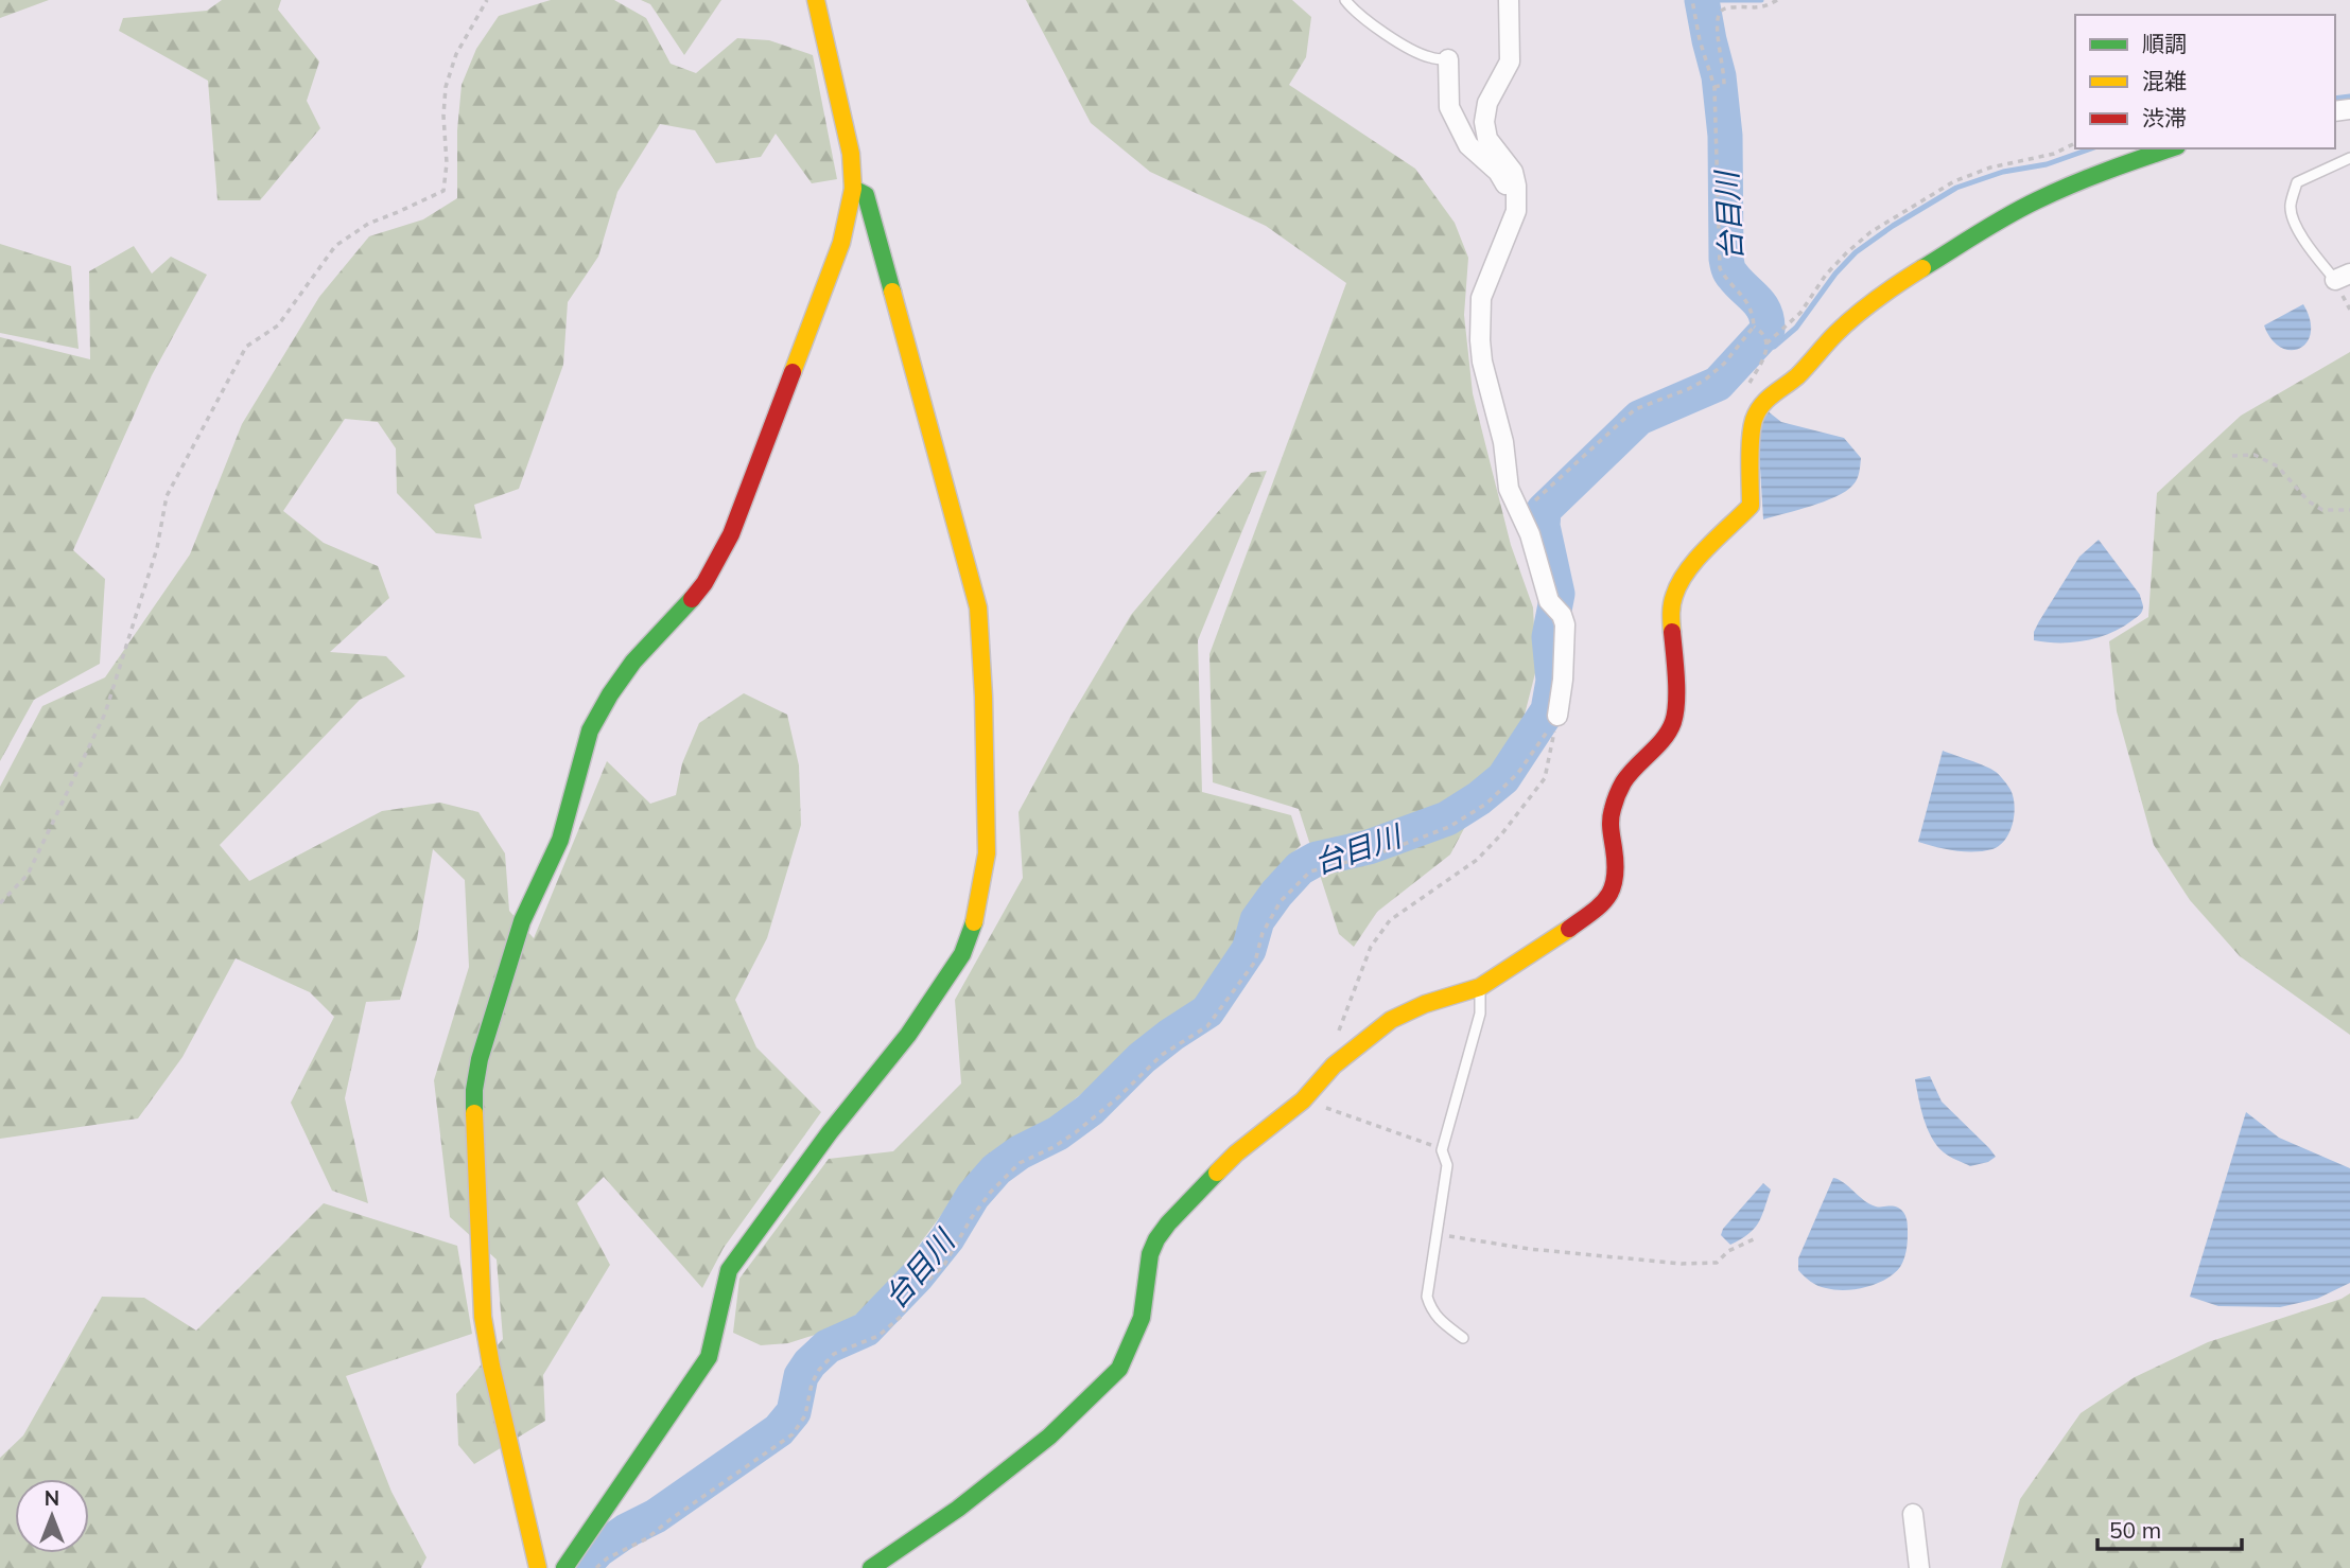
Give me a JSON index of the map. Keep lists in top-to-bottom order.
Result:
{
  "water": ["台目川"],
  "legend": ["順調", "混雑", "渋滞"],
  "scale_bar": "50 m",
  "north": "top"
}
